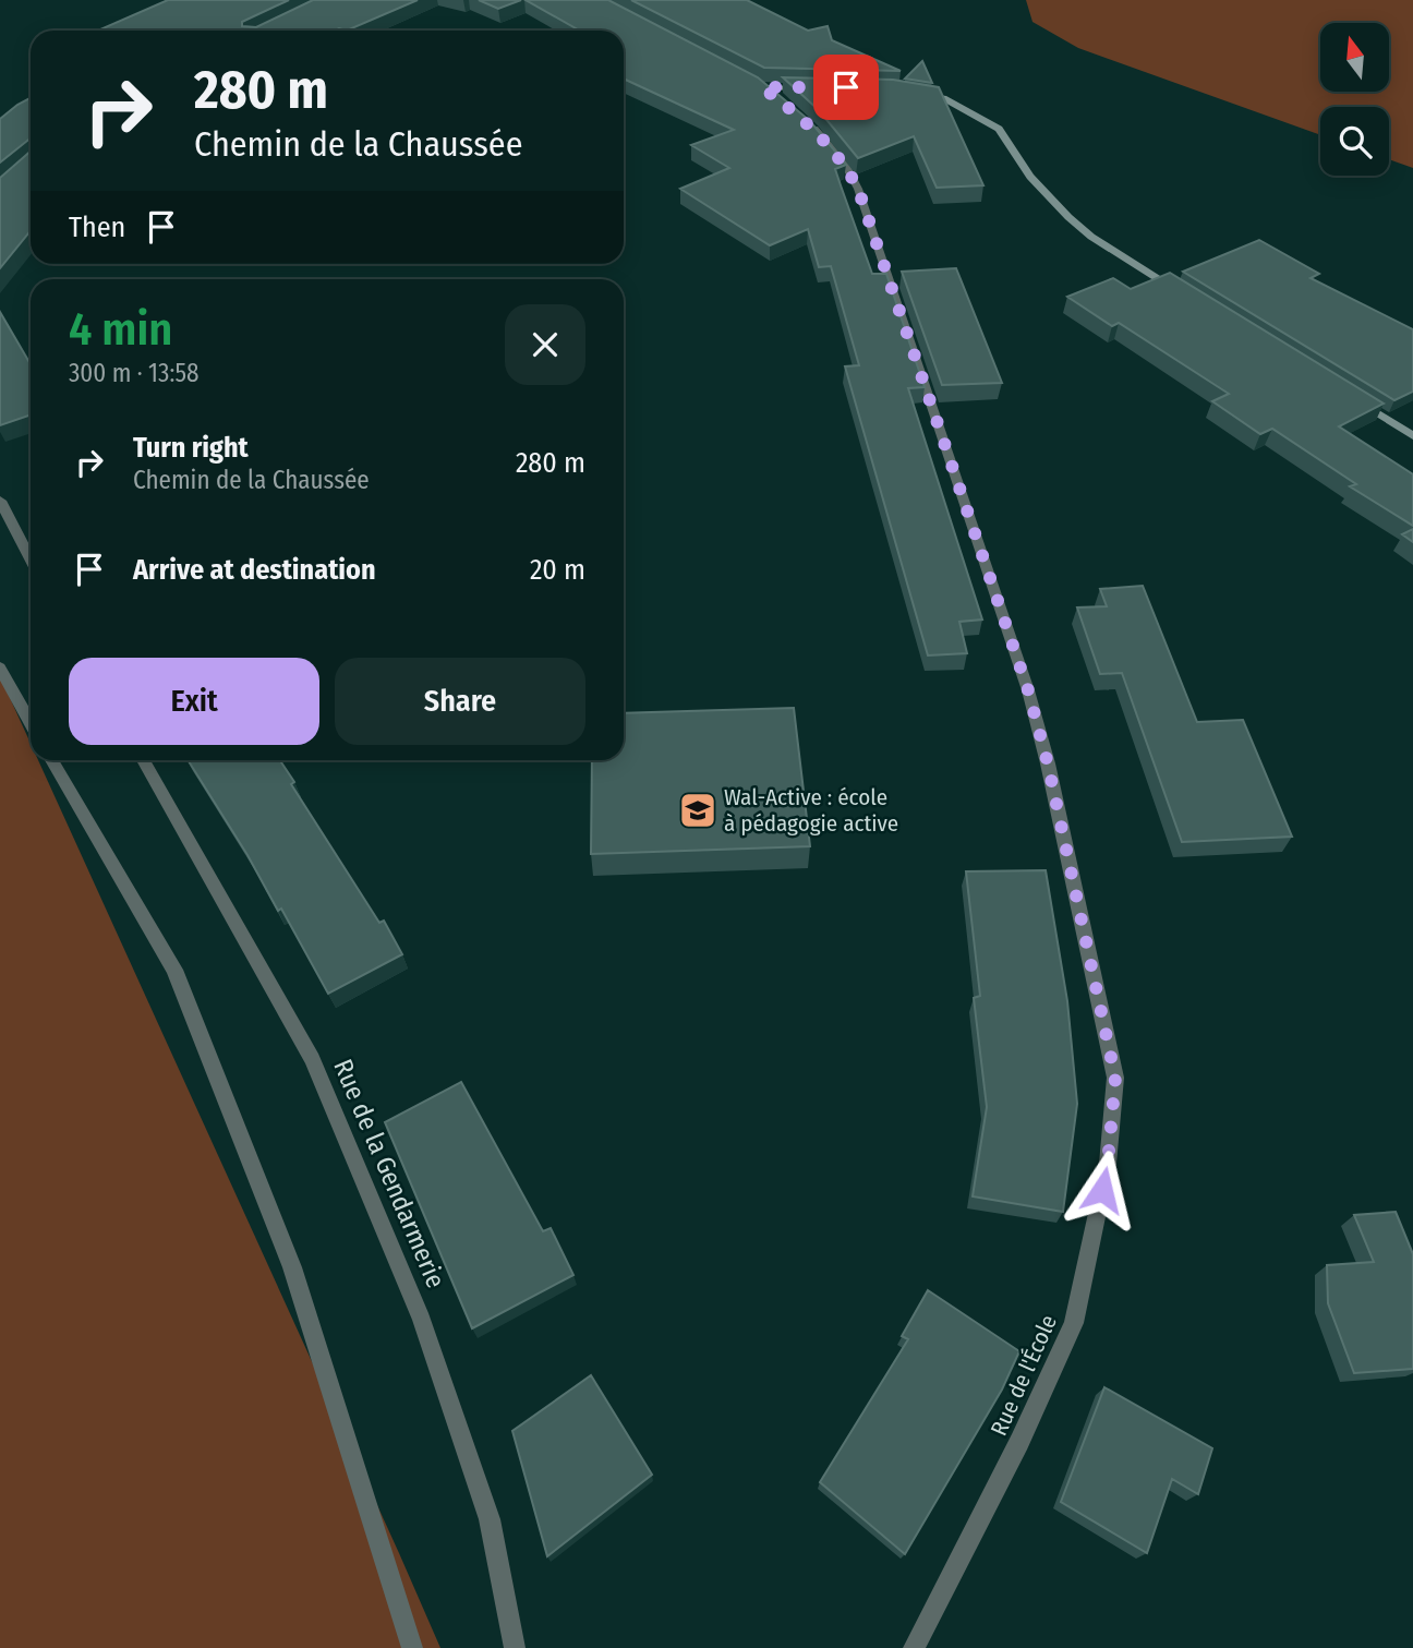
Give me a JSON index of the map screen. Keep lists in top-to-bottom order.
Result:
{
  "streets": {
    "street": ["Rue de la Gendarmerie", "Rue de l'École"]
  },
  "places": {
    "school or university": ["Wal-Active : école à pédagogie active"]
  },
  "north": "top",
  "page": {
    "turn": ["280 m", "Chemin de la Chaussée"],
    "then": "Then",
    "heading": ["4 min", "300 m · 13:58"],
    "list": [
      {
        "name": "Turn right",
        "note": "Chemin de la Chaussée",
        "value": "280 m"
      },
      {
        "name": "Arrive at destination",
        "value": "20 m"
      }
    ],
    "buttons": ["Exit", "Share"]
  }
}
